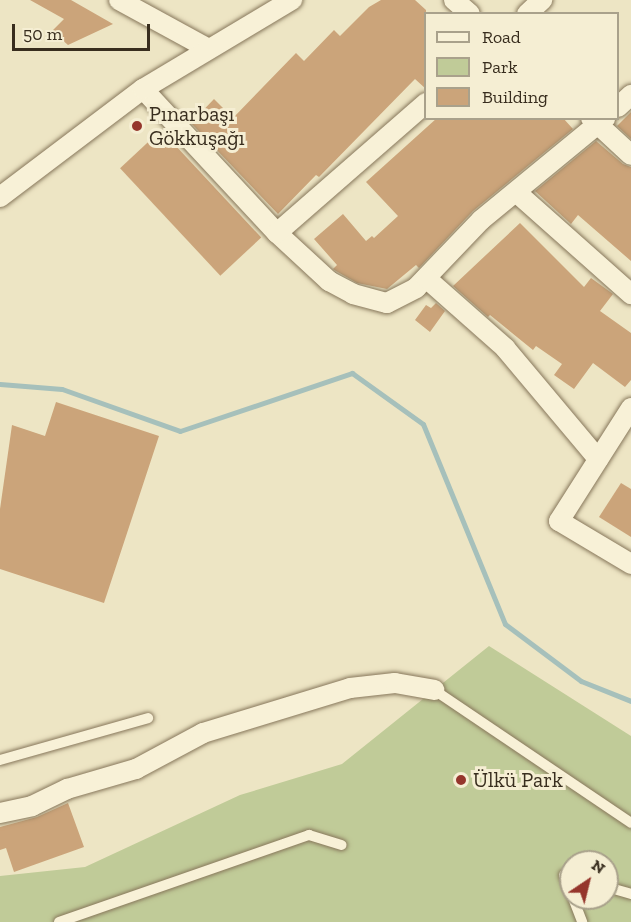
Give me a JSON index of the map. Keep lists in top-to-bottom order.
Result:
{
  "places": ["Pınarbaşı Gökkuşağı", "Ülkü Park"],
  "legend": ["Road", "Park", "Building"],
  "scale_bar": "50 m",
  "north": "top right"
}
